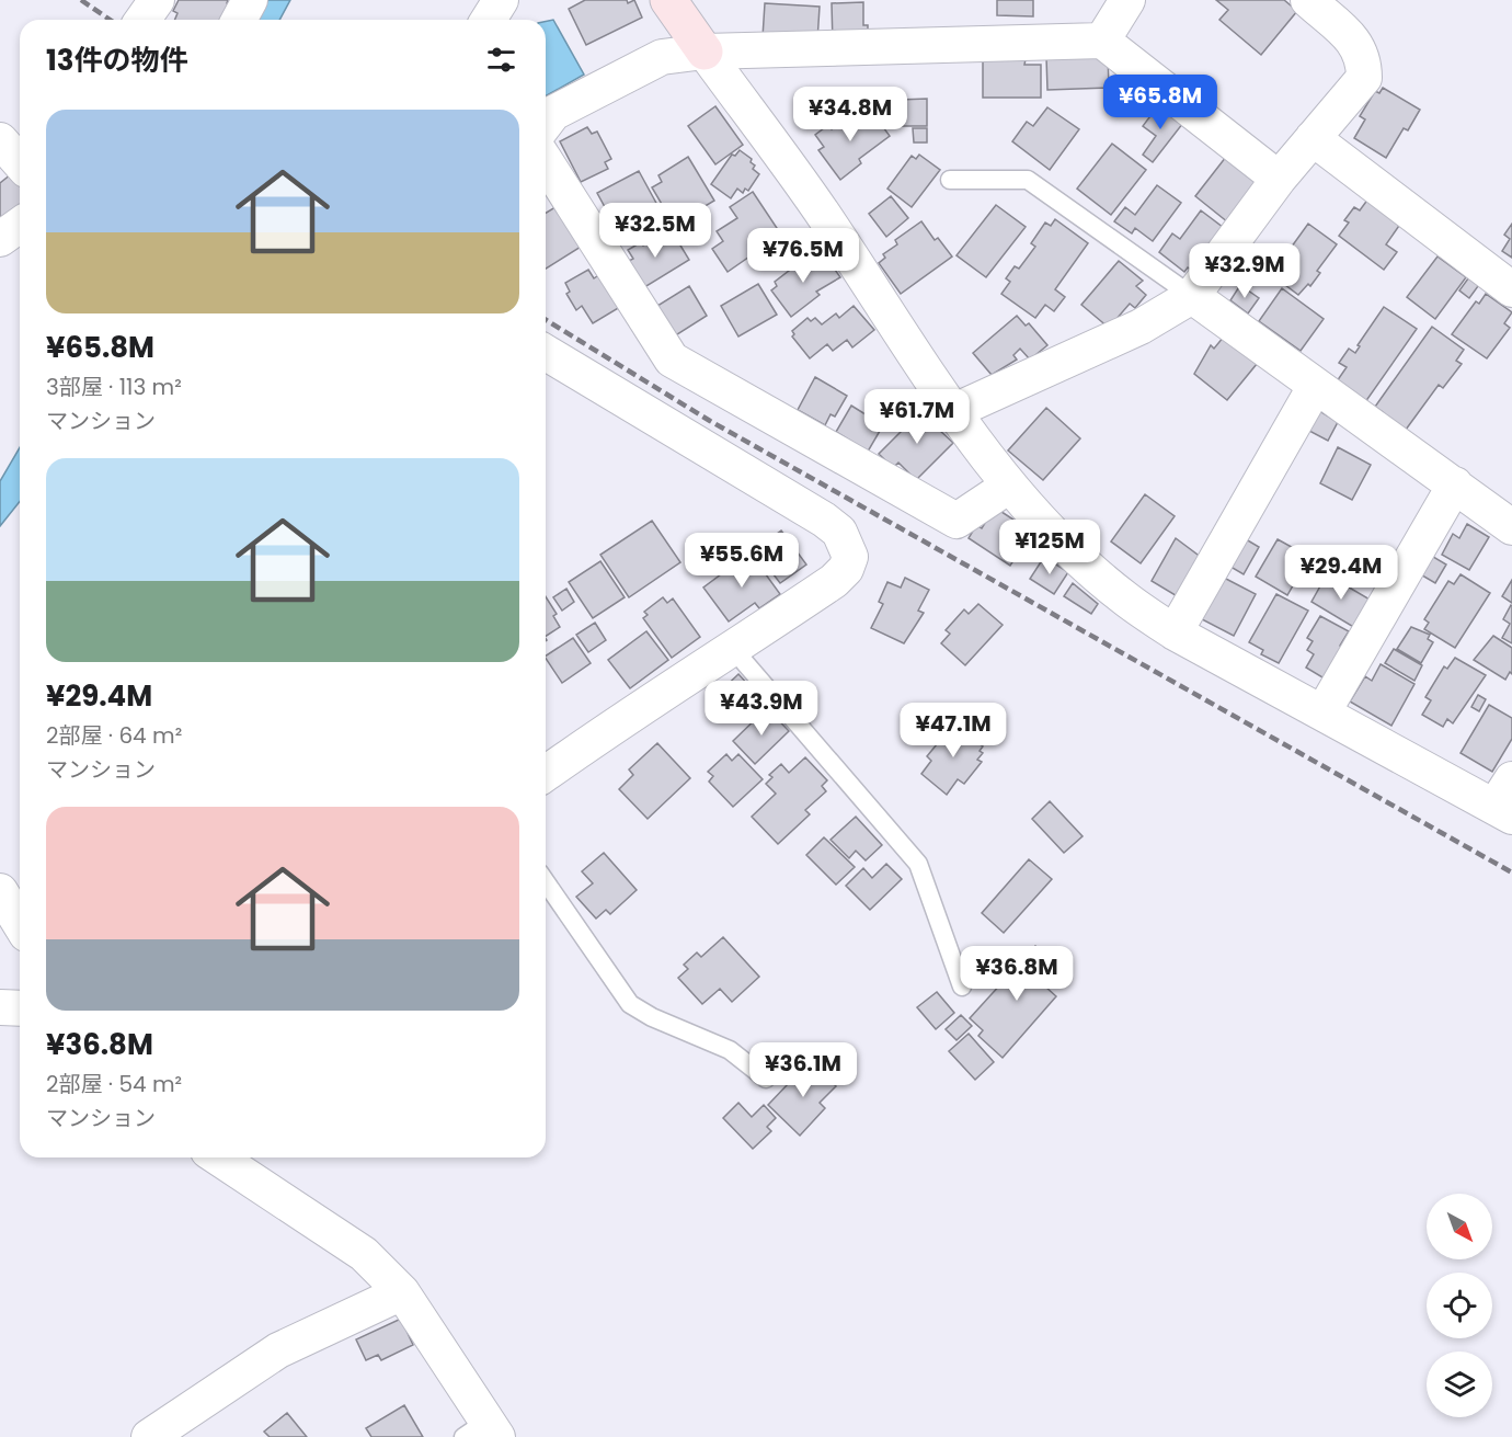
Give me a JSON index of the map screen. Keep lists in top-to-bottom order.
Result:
{
  "north": "bottom right",
  "page": {
    "heading": "13件の物件",
    "price": [
      "¥65.8M",
      "¥34.8M",
      "¥32.5M",
      "¥76.5M",
      "¥32.9M",
      "¥61.7M",
      "¥125M",
      "¥55.6M",
      "¥29.4M",
      "¥43.9M",
      "¥47.1M",
      "¥36.8M",
      "¥36.1M"
    ],
    "list": [
      {
        "name": "¥65.8M",
        "note": "3部屋 · 113 m² · マンション"
      },
      {
        "name": "¥29.4M",
        "note": "2部屋 · 64 m² · マンション"
      },
      {
        "name": "¥36.8M",
        "note": "2部屋 · 54 m² · マンション"
      }
    ]
  }
}
